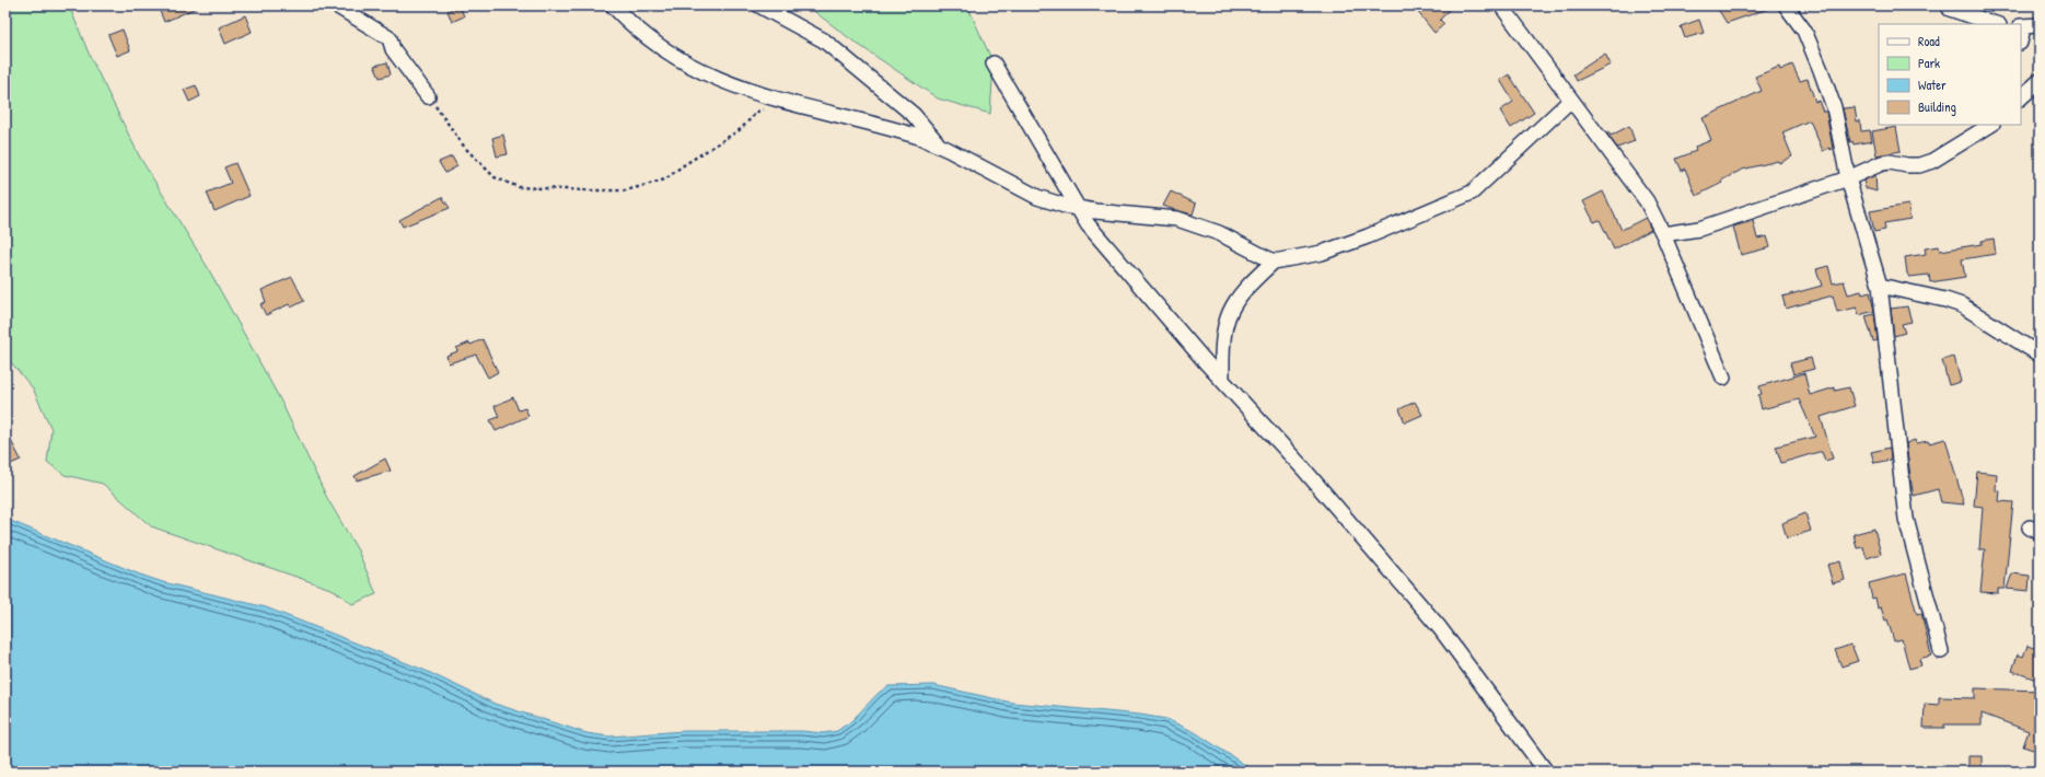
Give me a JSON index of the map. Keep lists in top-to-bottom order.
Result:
{
  "legend": [
    "Road",
    "Park",
    "Water",
    "Building"
  ]
}
